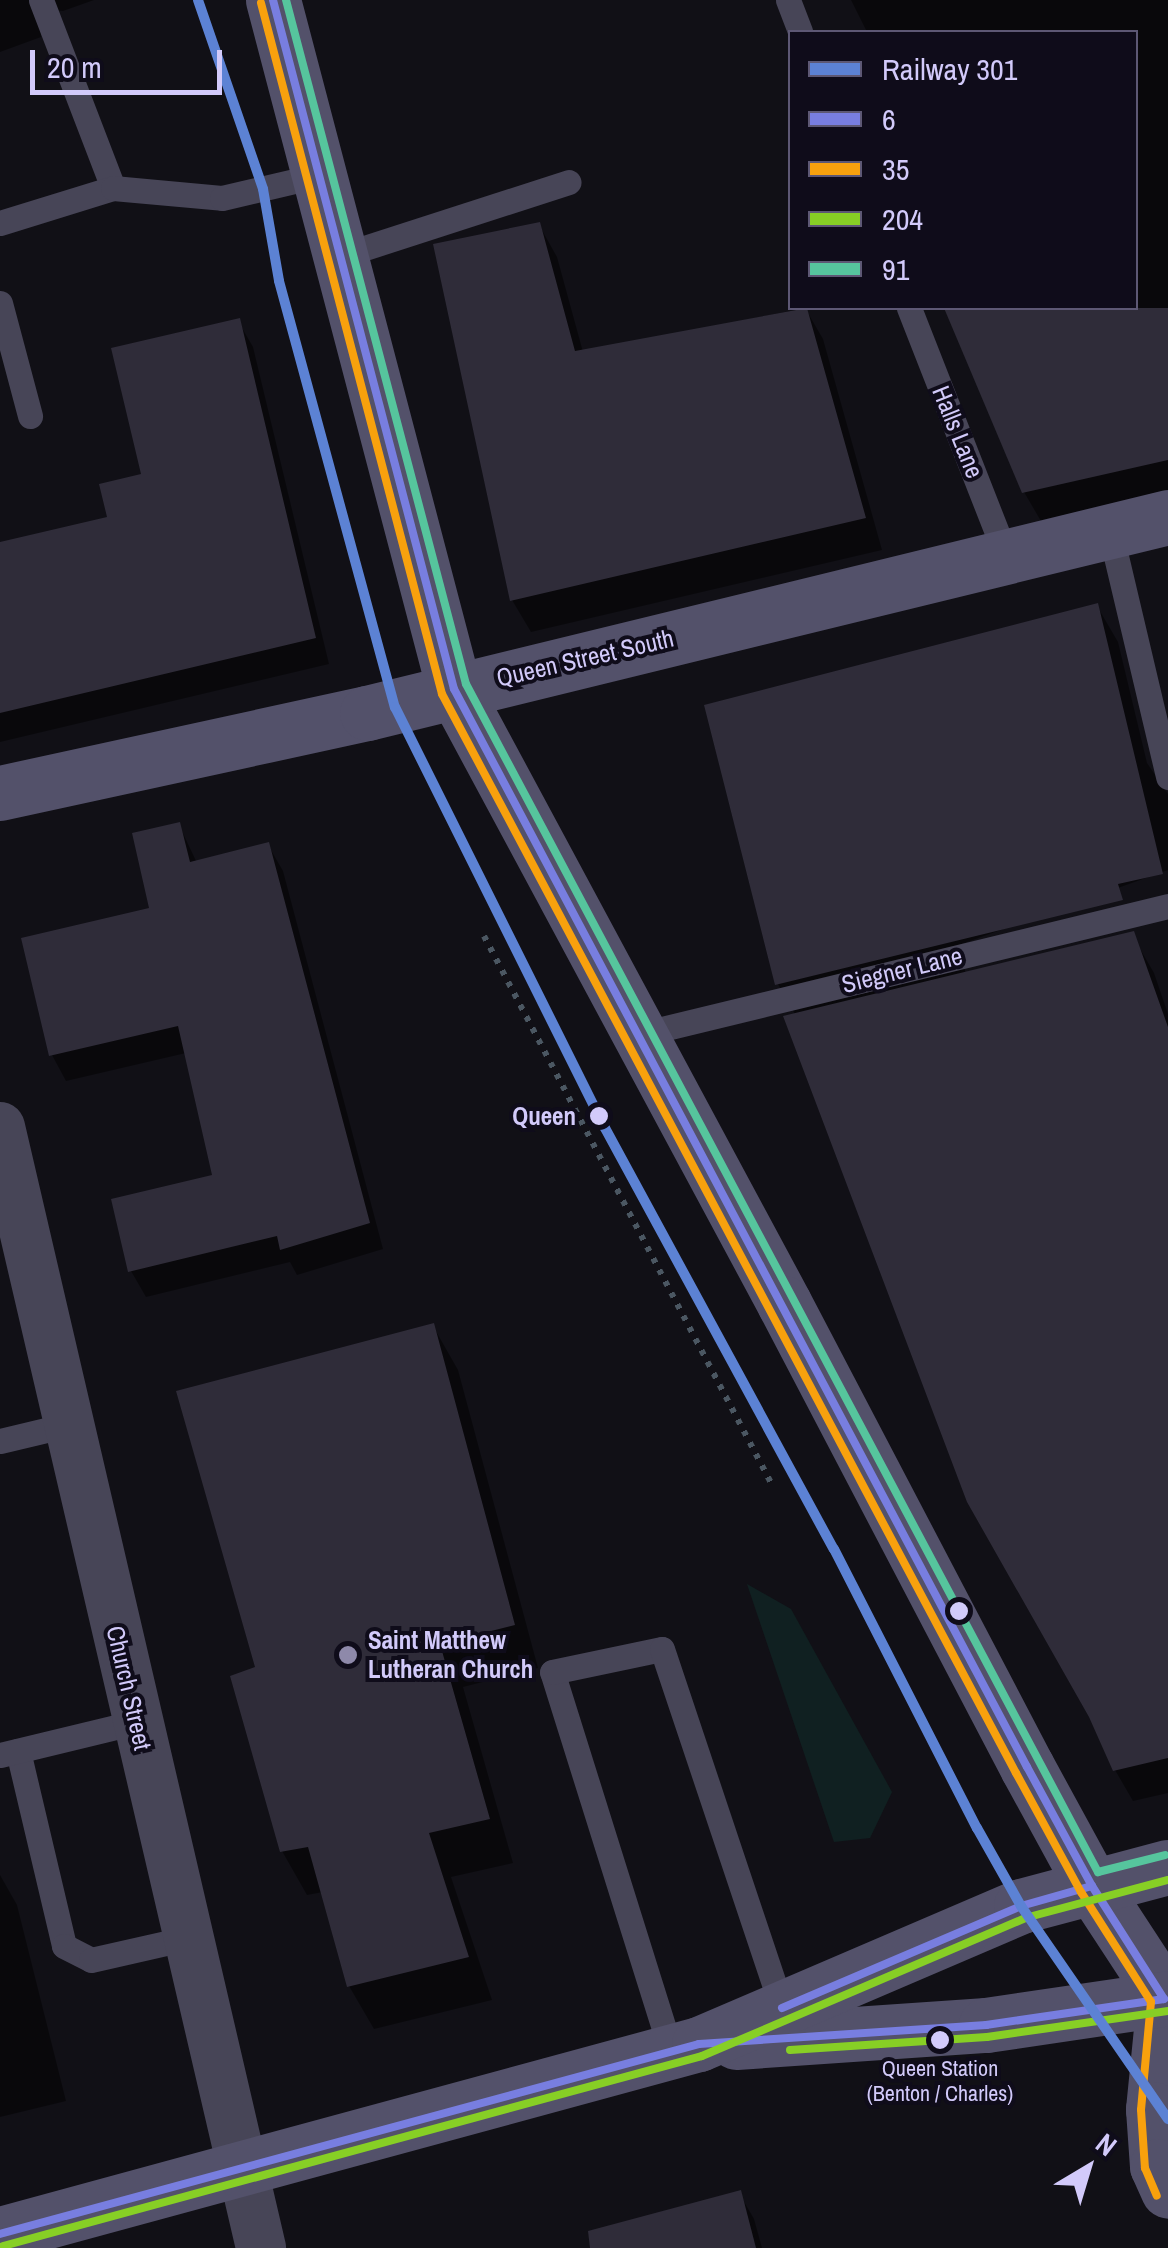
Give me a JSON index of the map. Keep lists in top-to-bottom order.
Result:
{
  "streets": {
    "main road": ["Queen Street South"],
    "street": ["Church Street"],
    "lane": ["Halls Lane", "Siegner Lane"]
  },
  "crossings": [
    ["Halls Lane", "Queen Street South"]
  ],
  "places": ["Queen", "Saint Matthew Lutheran Church", "Queen Station (Benton / Charles)"],
  "lines": [
    "rail line 301",
    "transit line 6",
    "transit line 91",
    "transit line 35",
    "transit line 204"
  ],
  "legend": [
    "Railway 301",
    "6",
    "35",
    "204",
    "91"
  ],
  "scale_bar": "20 m",
  "north": "top right"
}
